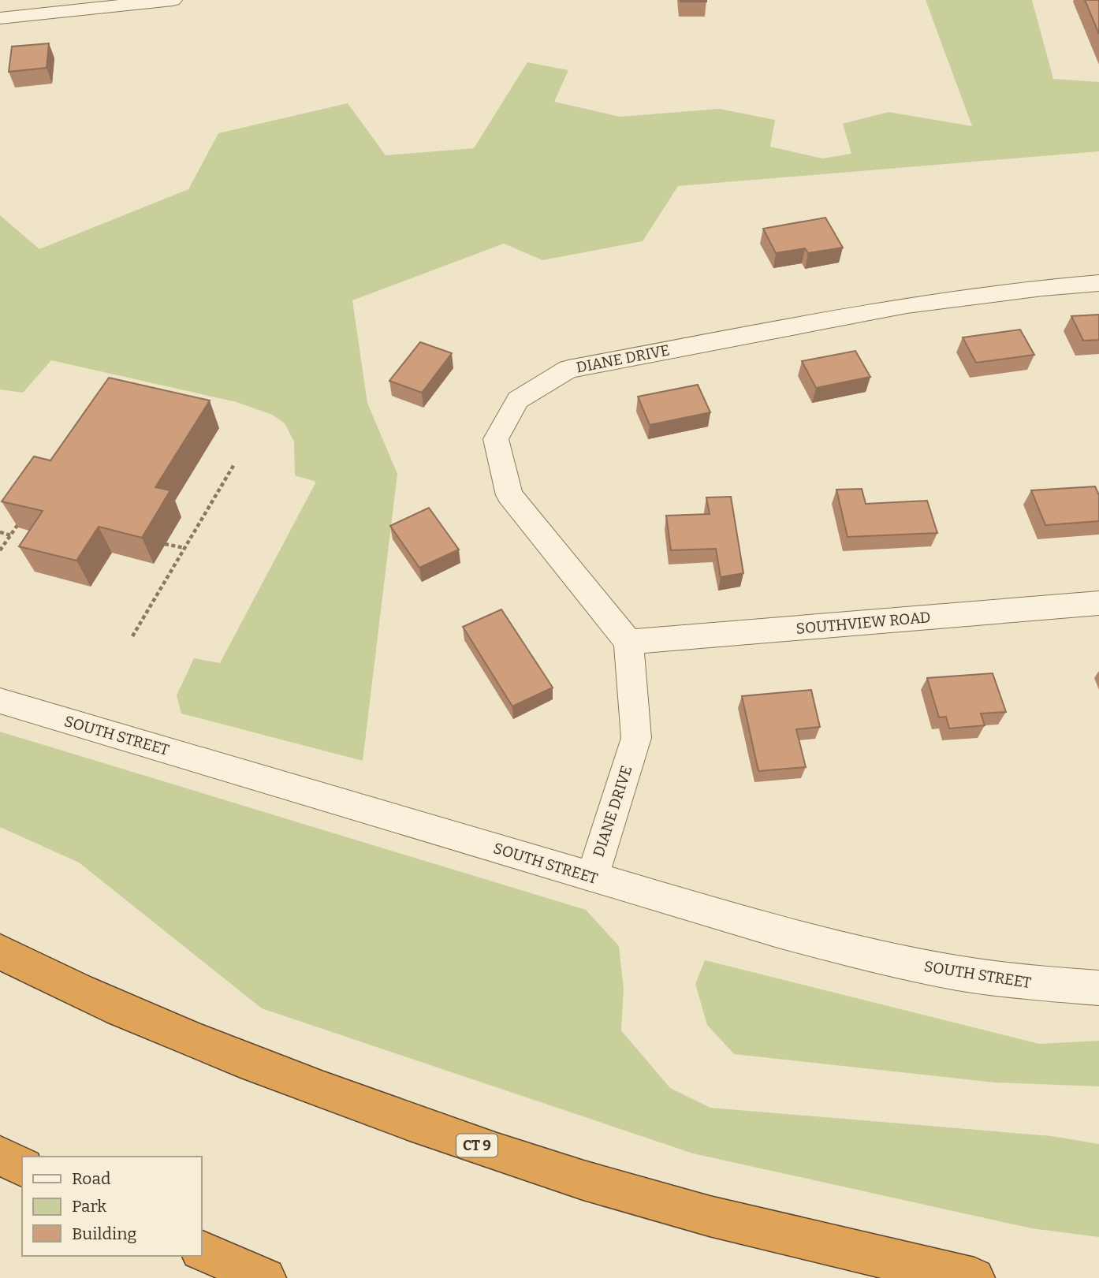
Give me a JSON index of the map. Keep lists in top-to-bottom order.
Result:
{
  "streets": {
    "highway": ["CT 9"],
    "street": ["DIANE DRIVE", "SOUTHVIEW ROAD", "SOUTH STREET"]
  },
  "crossings": [
    ["DIANE DRIVE", "SOUTHVIEW ROAD"],
    ["DIANE DRIVE", "SOUTH STREET"]
  ],
  "legend": ["Road", "Park", "Building"]
}
